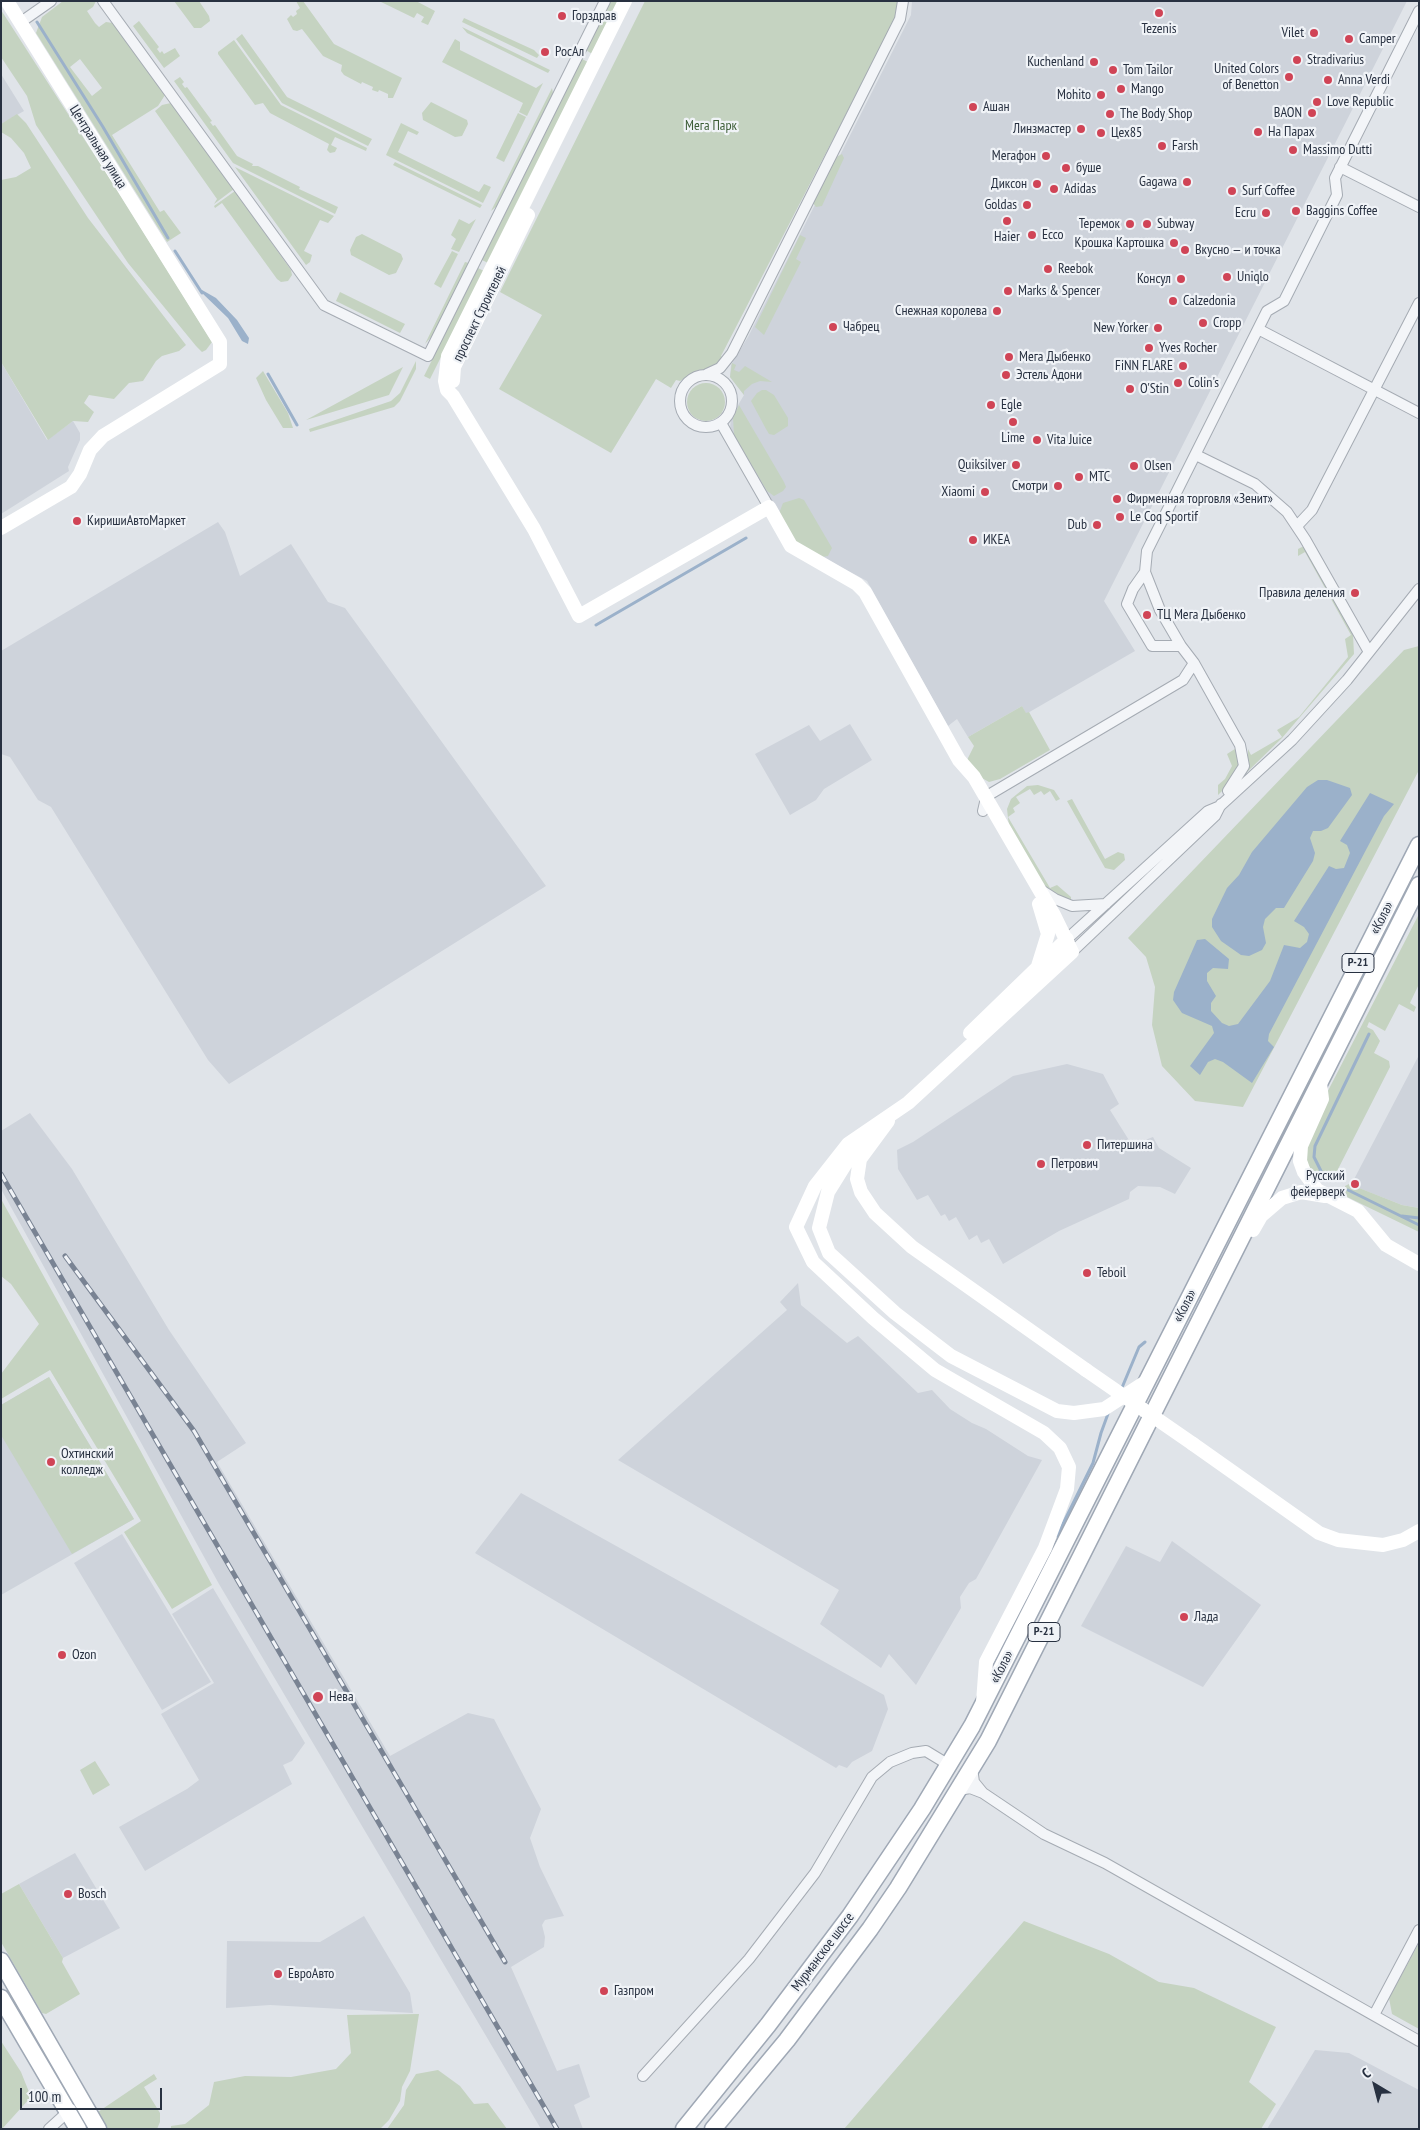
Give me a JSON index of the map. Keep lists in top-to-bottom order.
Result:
{
  "streets": {
    "main road": ["«Кола»", "Р-21", "Мурманское шоссе"],
    "street": ["Центральная улица", "проспект Строителей"]
  },
  "crossings": [
    ["«Кола»", "Мурманское шоссе"]
  ],
  "parks": ["Мега Парк"],
  "places": [
    "Tezenis",
    "Горздрав",
    "Vilet",
    "Camper",
    "РосАл",
    "Stradivarius",
    "Kuchenland",
    "Tom Tailor",
    "United Colors of Benetton",
    "Anna Verdi",
    "Mango",
    "Mohito",
    "Love Republic",
    "Ашан",
    "BAON",
    "The Body Shop",
    "Линзмастер",
    "На Парах",
    "Цех85",
    "Farsh",
    "Massimo Dutti",
    "Мегафон",
    "буше",
    "Gagawa",
    "Диксон",
    "Adidas",
    "Surf Coffee",
    "Goldas",
    "Baggins Coffee",
    "Ecru",
    "Haier",
    "Теремок",
    "Subway",
    "Ecco",
    "Крошка Картошка",
    "Вкусно — и точка",
    "Reebok",
    "Uniqlo",
    "Консул",
    "Marks & Spencer",
    "Calzedonia",
    "Снежная королева",
    "Cropp",
    "Чабрец",
    "New Yorker",
    "Yves Rocher",
    "Мега Дыбенко",
    "FiNN FLARE",
    "Эстель Адони",
    "Colin's",
    "O'Stin",
    "Egle",
    "Lime",
    "Vita Juice",
    "Quiksilver",
    "Olsen",
    "МТС",
    "Смотри",
    "Xiaomi",
    "Фирменная торговля «Зенит»",
    "Le Coq Sportif",
    "КиришиАвтоМаркет",
    "Dub",
    "ИКЕА",
    "Правила деления",
    "ТЦ Мега Дыбенко",
    "Питершина",
    "Петрович",
    "Русский фейерверк",
    "Teboil",
    "Охтинский колледж",
    "Лада",
    "Ozon",
    "Нева",
    "Bosch",
    "ЕвроАвто",
    "Газпром"
  ],
  "scale_bar": "100 m",
  "north": "top left"
}
